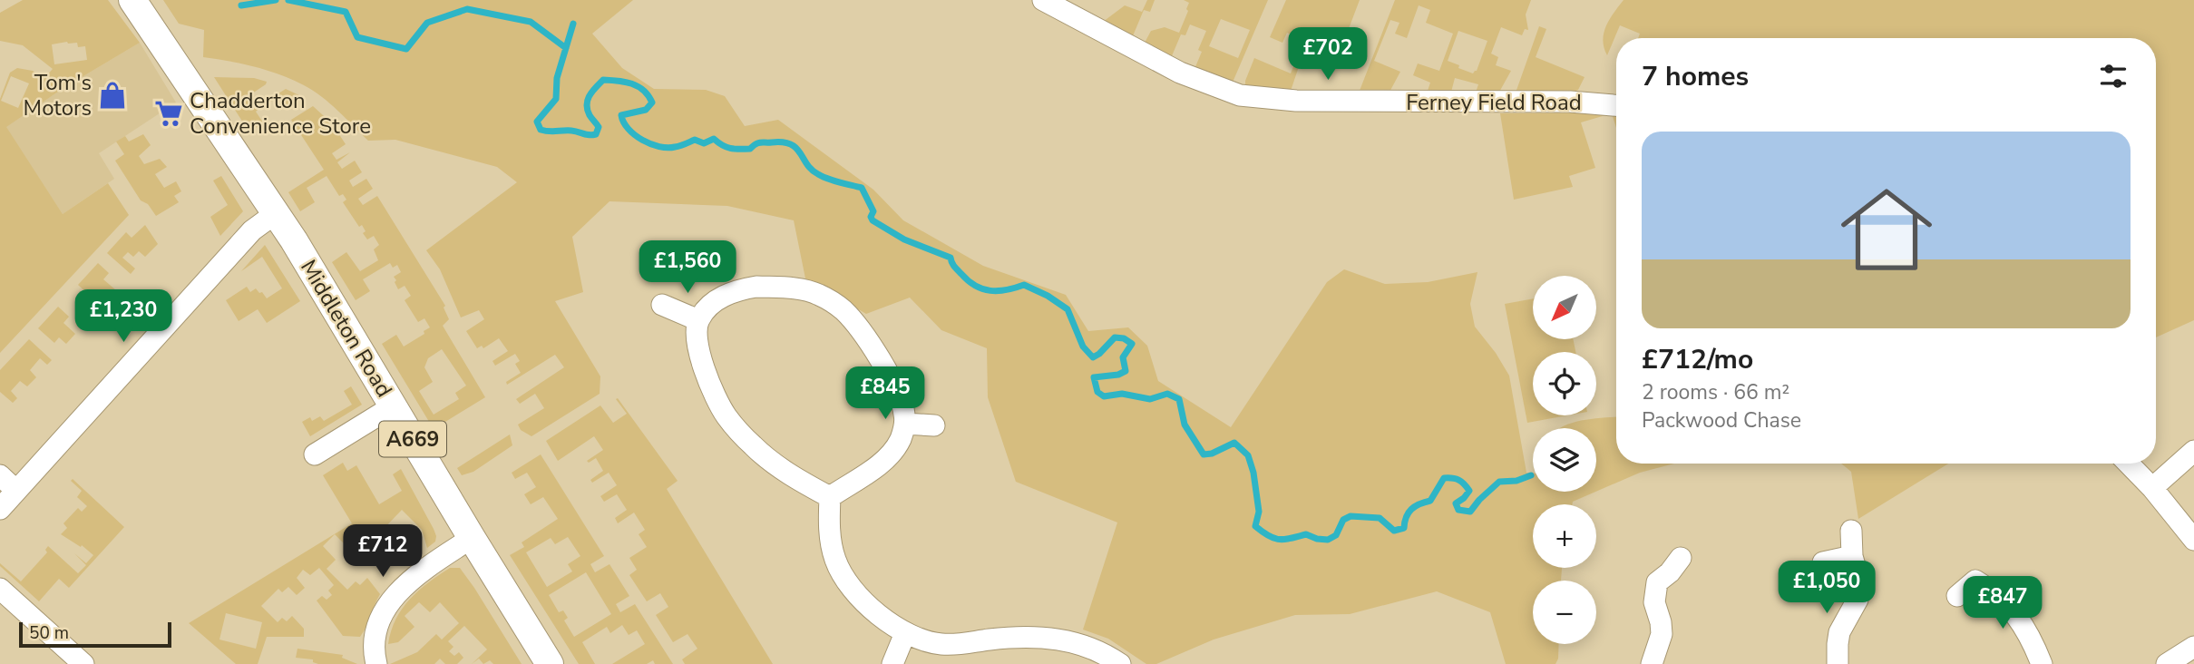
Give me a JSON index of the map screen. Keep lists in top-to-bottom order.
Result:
{
  "streets": {
    "main road": ["Middleton Road", "A669"],
    "street": ["Ferney Field Road"]
  },
  "places": {
    "shop": ["Tom's Motors"],
    "supermarket": ["Chadderton Convenience Store"]
  },
  "scale_bar": "50 m",
  "north": "bottom left",
  "page": {
    "price": [
      "£702",
      "£1,560",
      "£1,230",
      "£845",
      "£712",
      "£1,050",
      "£847"
    ],
    "heading": "7 homes",
    "list": [
      {
        "name": "£712/mo",
        "note": "2 rooms · 66 m² · Packwood Chase"
      }
    ],
    "map_buttons": ["+", "−"],
    "scale": "50 m"
  }
}
